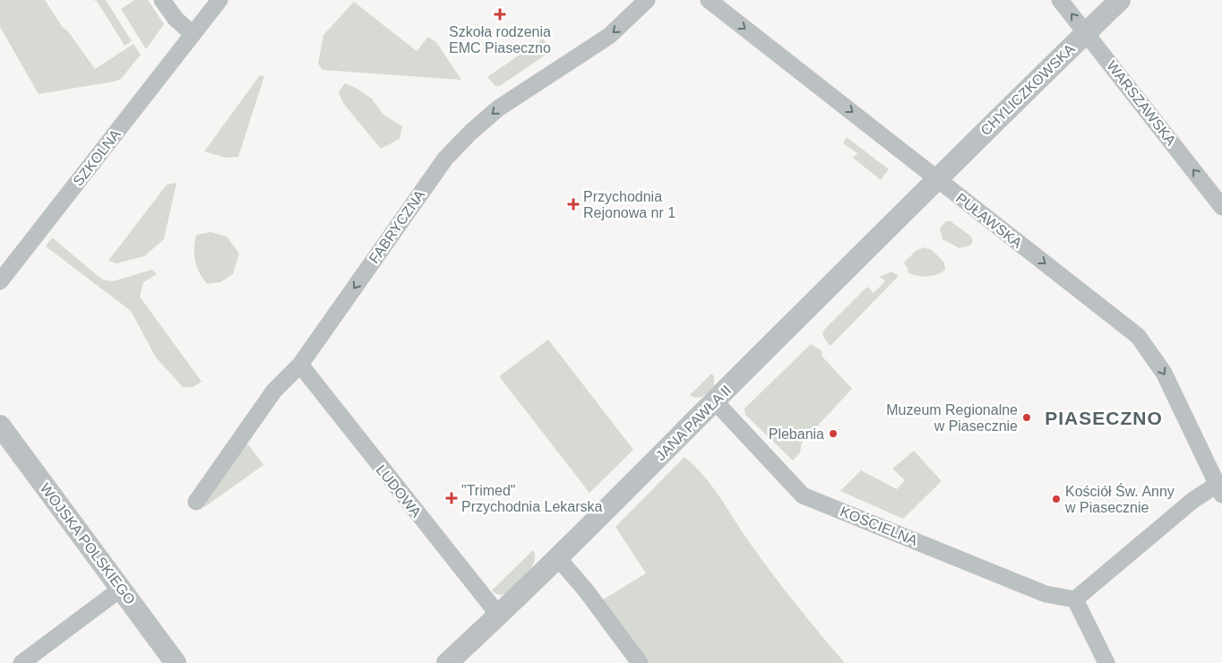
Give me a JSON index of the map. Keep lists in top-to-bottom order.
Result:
{
  "streets": {
    "street": [
      "CHYLICZKOWSKA",
      "WARSZAWSKA",
      "SZKOLNA",
      "PUŁAWSKA",
      "FABRYCZNA",
      "JANA PAWŁA II",
      "LUDOWA",
      "KOŚCIELNA",
      "WOJSKA POLSKIEGO"
    ]
  },
  "crossings": [
    ["CHYLICZKOWSKA", "WARSZAWSKA"],
    ["CHYLICZKOWSKA", "PUŁAWSKA"],
    ["CHYLICZKOWSKA", "JANA PAWŁA II"],
    ["PUŁAWSKA", "JANA PAWŁA II"],
    ["FABRYCZNA", "LUDOWA"],
    ["JANA PAWŁA II", "LUDOWA"],
    ["JANA PAWŁA II", "KOŚCIELNA"]
  ],
  "one_way": ["WARSZAWSKA", "PUŁAWSKA", "FABRYCZNA"],
  "districts": ["PIASECZNO"],
  "places": {
    "health": ["Szkoła rodzenia EMC Piaseczno", "Przychodnia Rejonowa nr 1", "\"Trimed\" Przychodnia Lekarska"],
    "other": ["Muzeum Regionalne w Piasecznie", "Plebania", "Kościół Św. Anny w Piasecznie"]
  }
}
